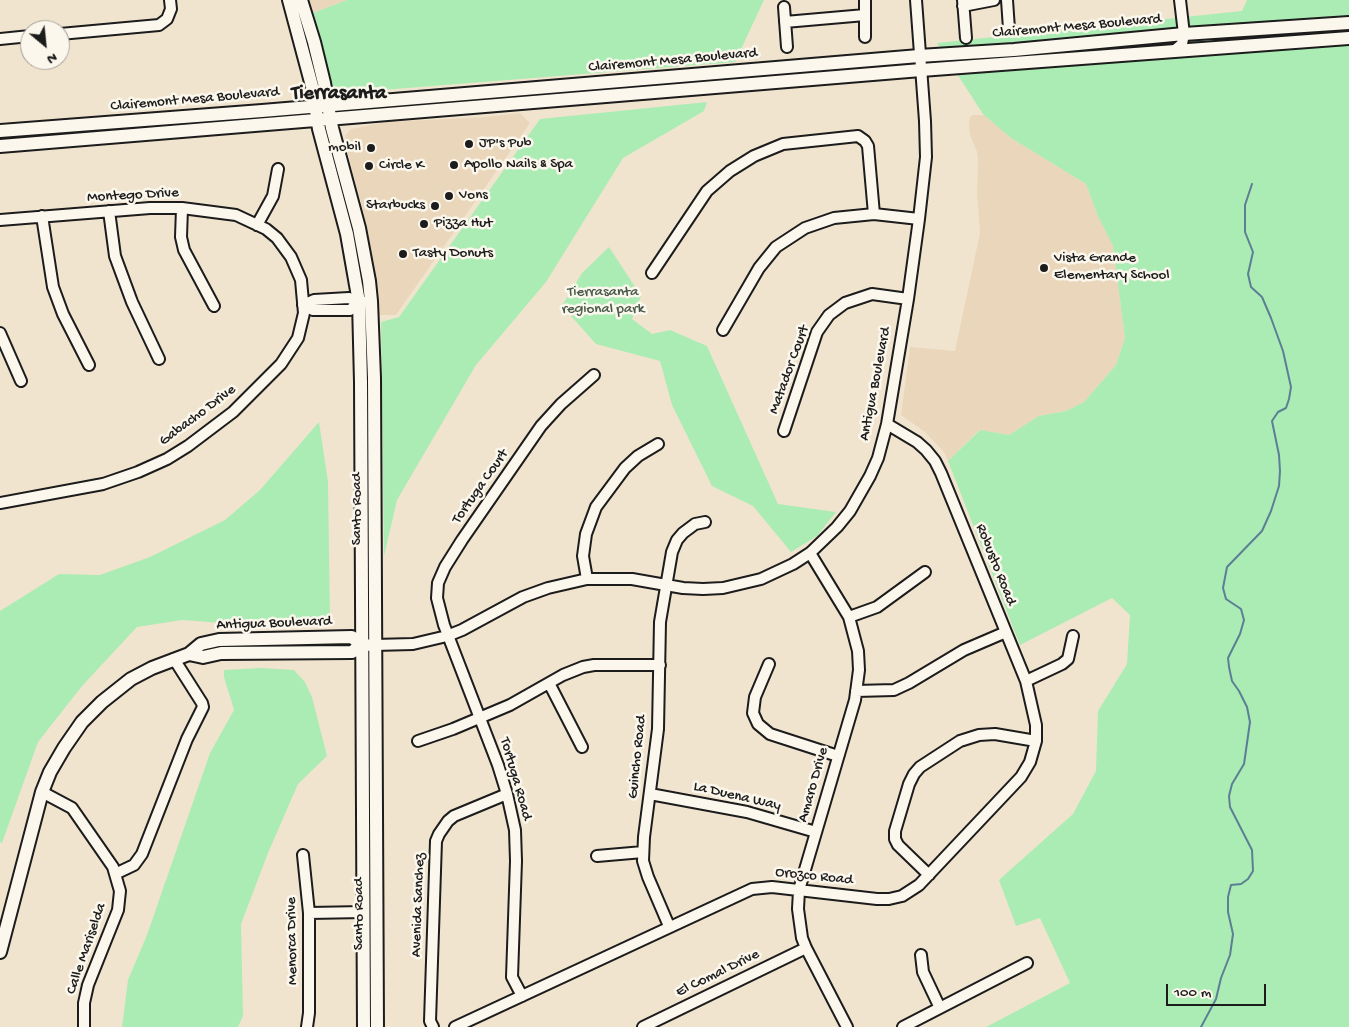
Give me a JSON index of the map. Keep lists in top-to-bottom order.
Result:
{
  "streets": {
    "main road": ["Clairemont Mesa Boulevard", "Antigua Boulevard", "Santo Road"],
    "street": [
      "Montego Drive",
      "Matador Court",
      "Gabacho Drive",
      "Tortuga Court",
      "Robusto Road",
      "Guincho Road",
      "Tortuga Road",
      "Amaro Drive",
      "La Duena Way",
      "Orozco Road",
      "Avenida Sanchez",
      "Menorca Drive",
      "Calle Mariselda",
      "El Comal Drive"
    ]
  },
  "crossings": [
    ["Clairemont Mesa Boulevard", "Antigua Boulevard"],
    ["Clairemont Mesa Boulevard", "Santo Road"],
    ["Montego Drive", "Gabacho Drive"],
    ["Matador Court", "Antigua Boulevard"],
    ["Antigua Boulevard", "Tortuga Court"],
    ["Antigua Boulevard", "Santo Road"],
    ["Antigua Boulevard", "Robusto Road"],
    ["Antigua Boulevard", "Guincho Road"],
    ["Antigua Boulevard", "Tortuga Road"],
    ["Antigua Boulevard", "Amaro Drive"],
    ["Antigua Boulevard", "Calle Mariselda"],
    ["Tortuga Court", "Tortuga Road"],
    ["Robusto Road", "Orozco Road"],
    ["Guincho Road", "La Duena Way"],
    ["Guincho Road", "Orozco Road"],
    ["Tortuga Road", "Orozco Road"],
    ["Tortuga Road", "Avenida Sanchez"],
    ["Amaro Drive", "La Duena Way"],
    ["Amaro Drive", "Orozco Road"],
    ["Amaro Drive", "El Comal Drive"]
  ],
  "districts": ["Tierrasanta"],
  "parks": ["Tierrasanta regional park"],
  "places": [
    "JP's Pub",
    "mobil",
    "Apollo Nails & Spa",
    "Circle K",
    "Vons",
    "Starbucks",
    "Pizza Hut",
    "Tasty Donuts",
    "Vista Grande Elementary School"
  ],
  "scale_bar": "100 m",
  "north": "bottom right"
}
